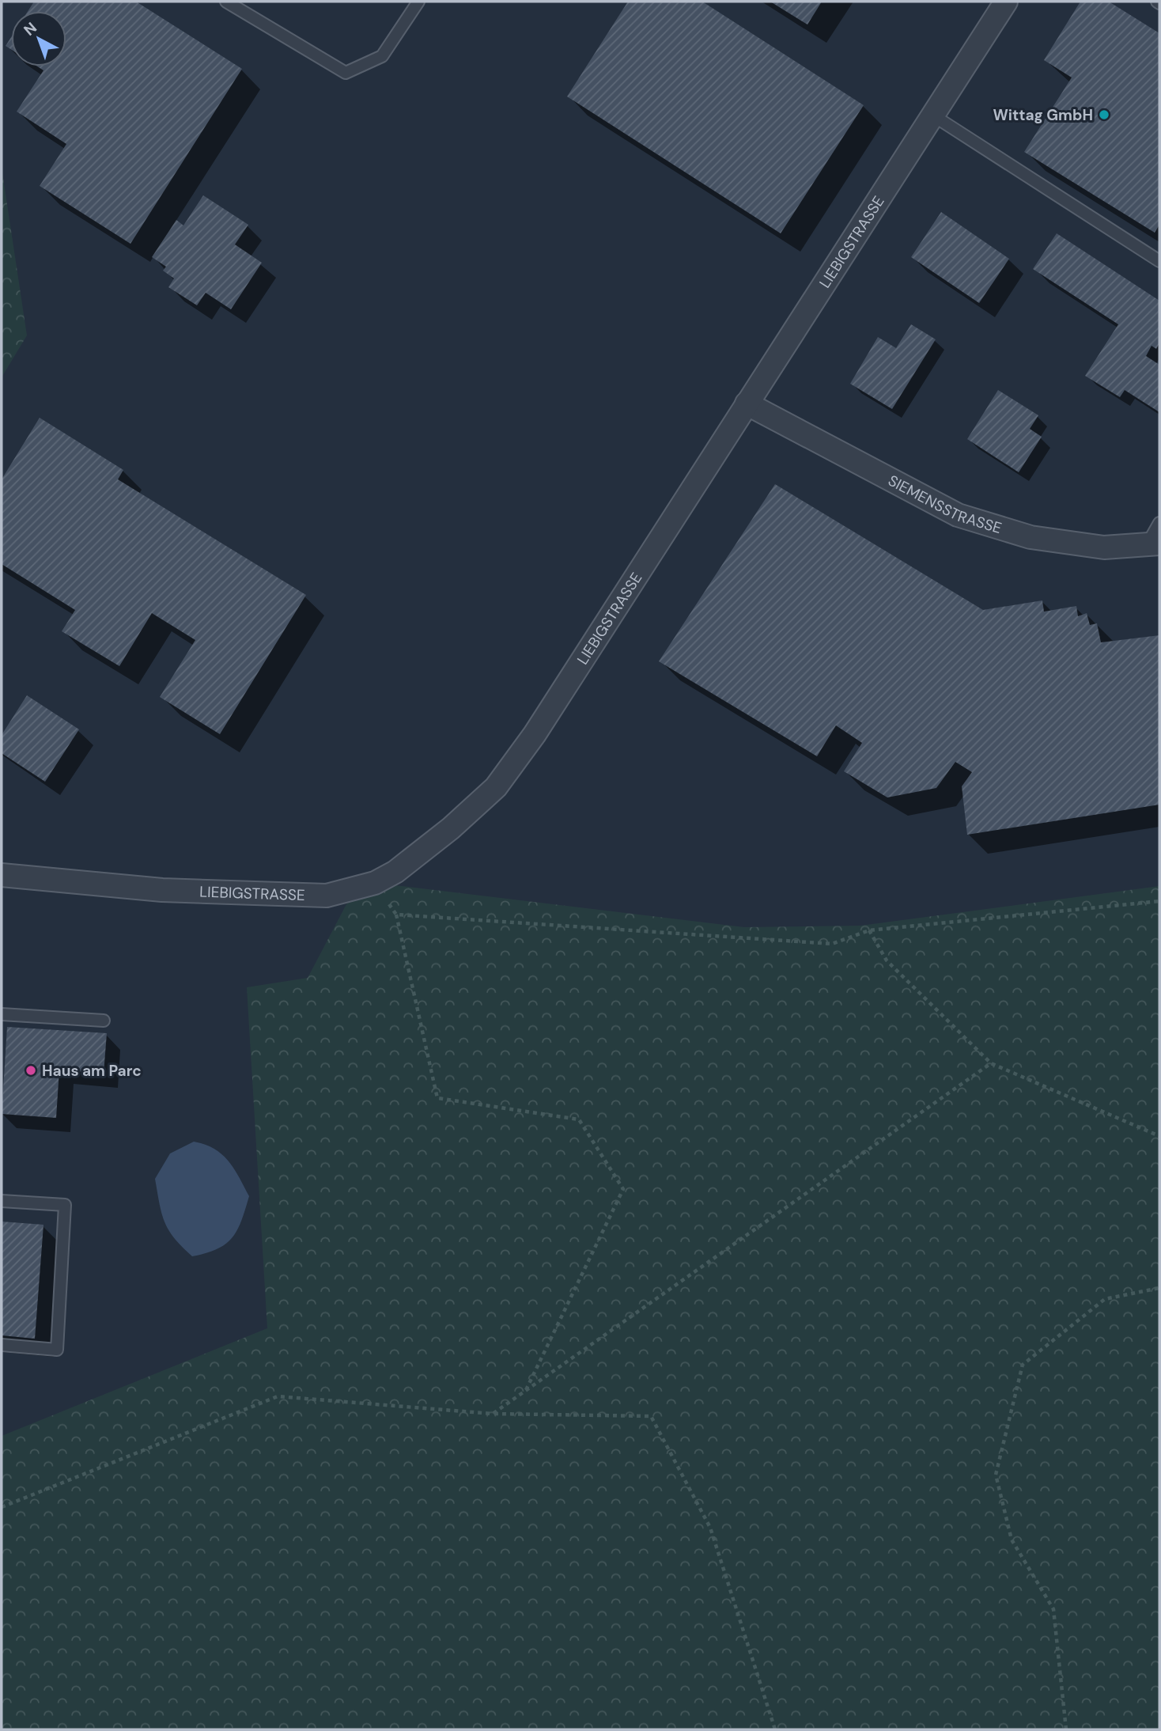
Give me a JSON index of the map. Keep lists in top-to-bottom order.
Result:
{
  "streets": {
    "street": ["LIEBIGSTRASSE", "SIEMENSSTRASSE"]
  },
  "crossings": [
    ["LIEBIGSTRASSE", "SIEMENSSTRASSE"]
  ],
  "places": ["Wittag GmbH", "Haus am Parc"],
  "north": "top left"
}
